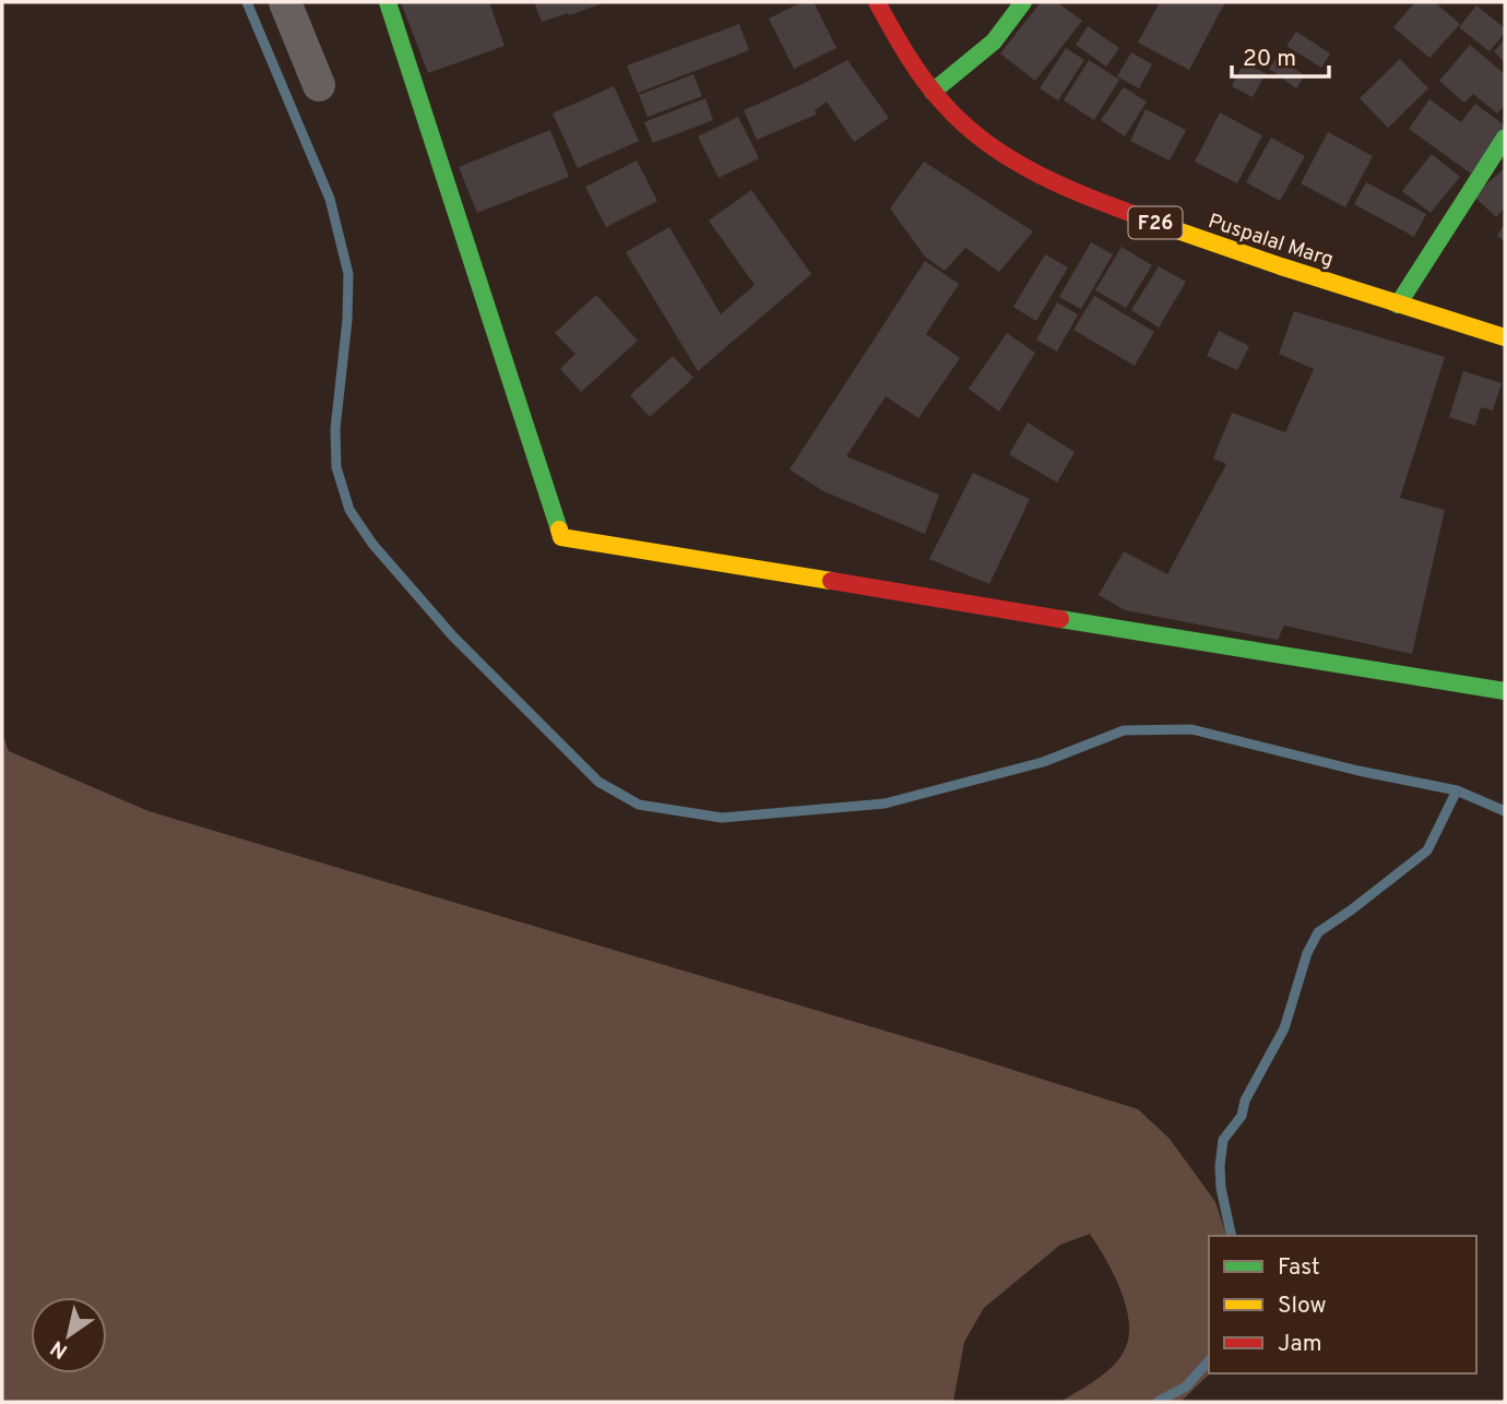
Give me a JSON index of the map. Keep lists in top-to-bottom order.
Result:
{
  "streets": {
    "street": ["F26", "Puspalal Marg"]
  },
  "legend": ["Fast", "Slow", "Jam"],
  "scale_bar": "20 m",
  "north": "bottom left"
}
